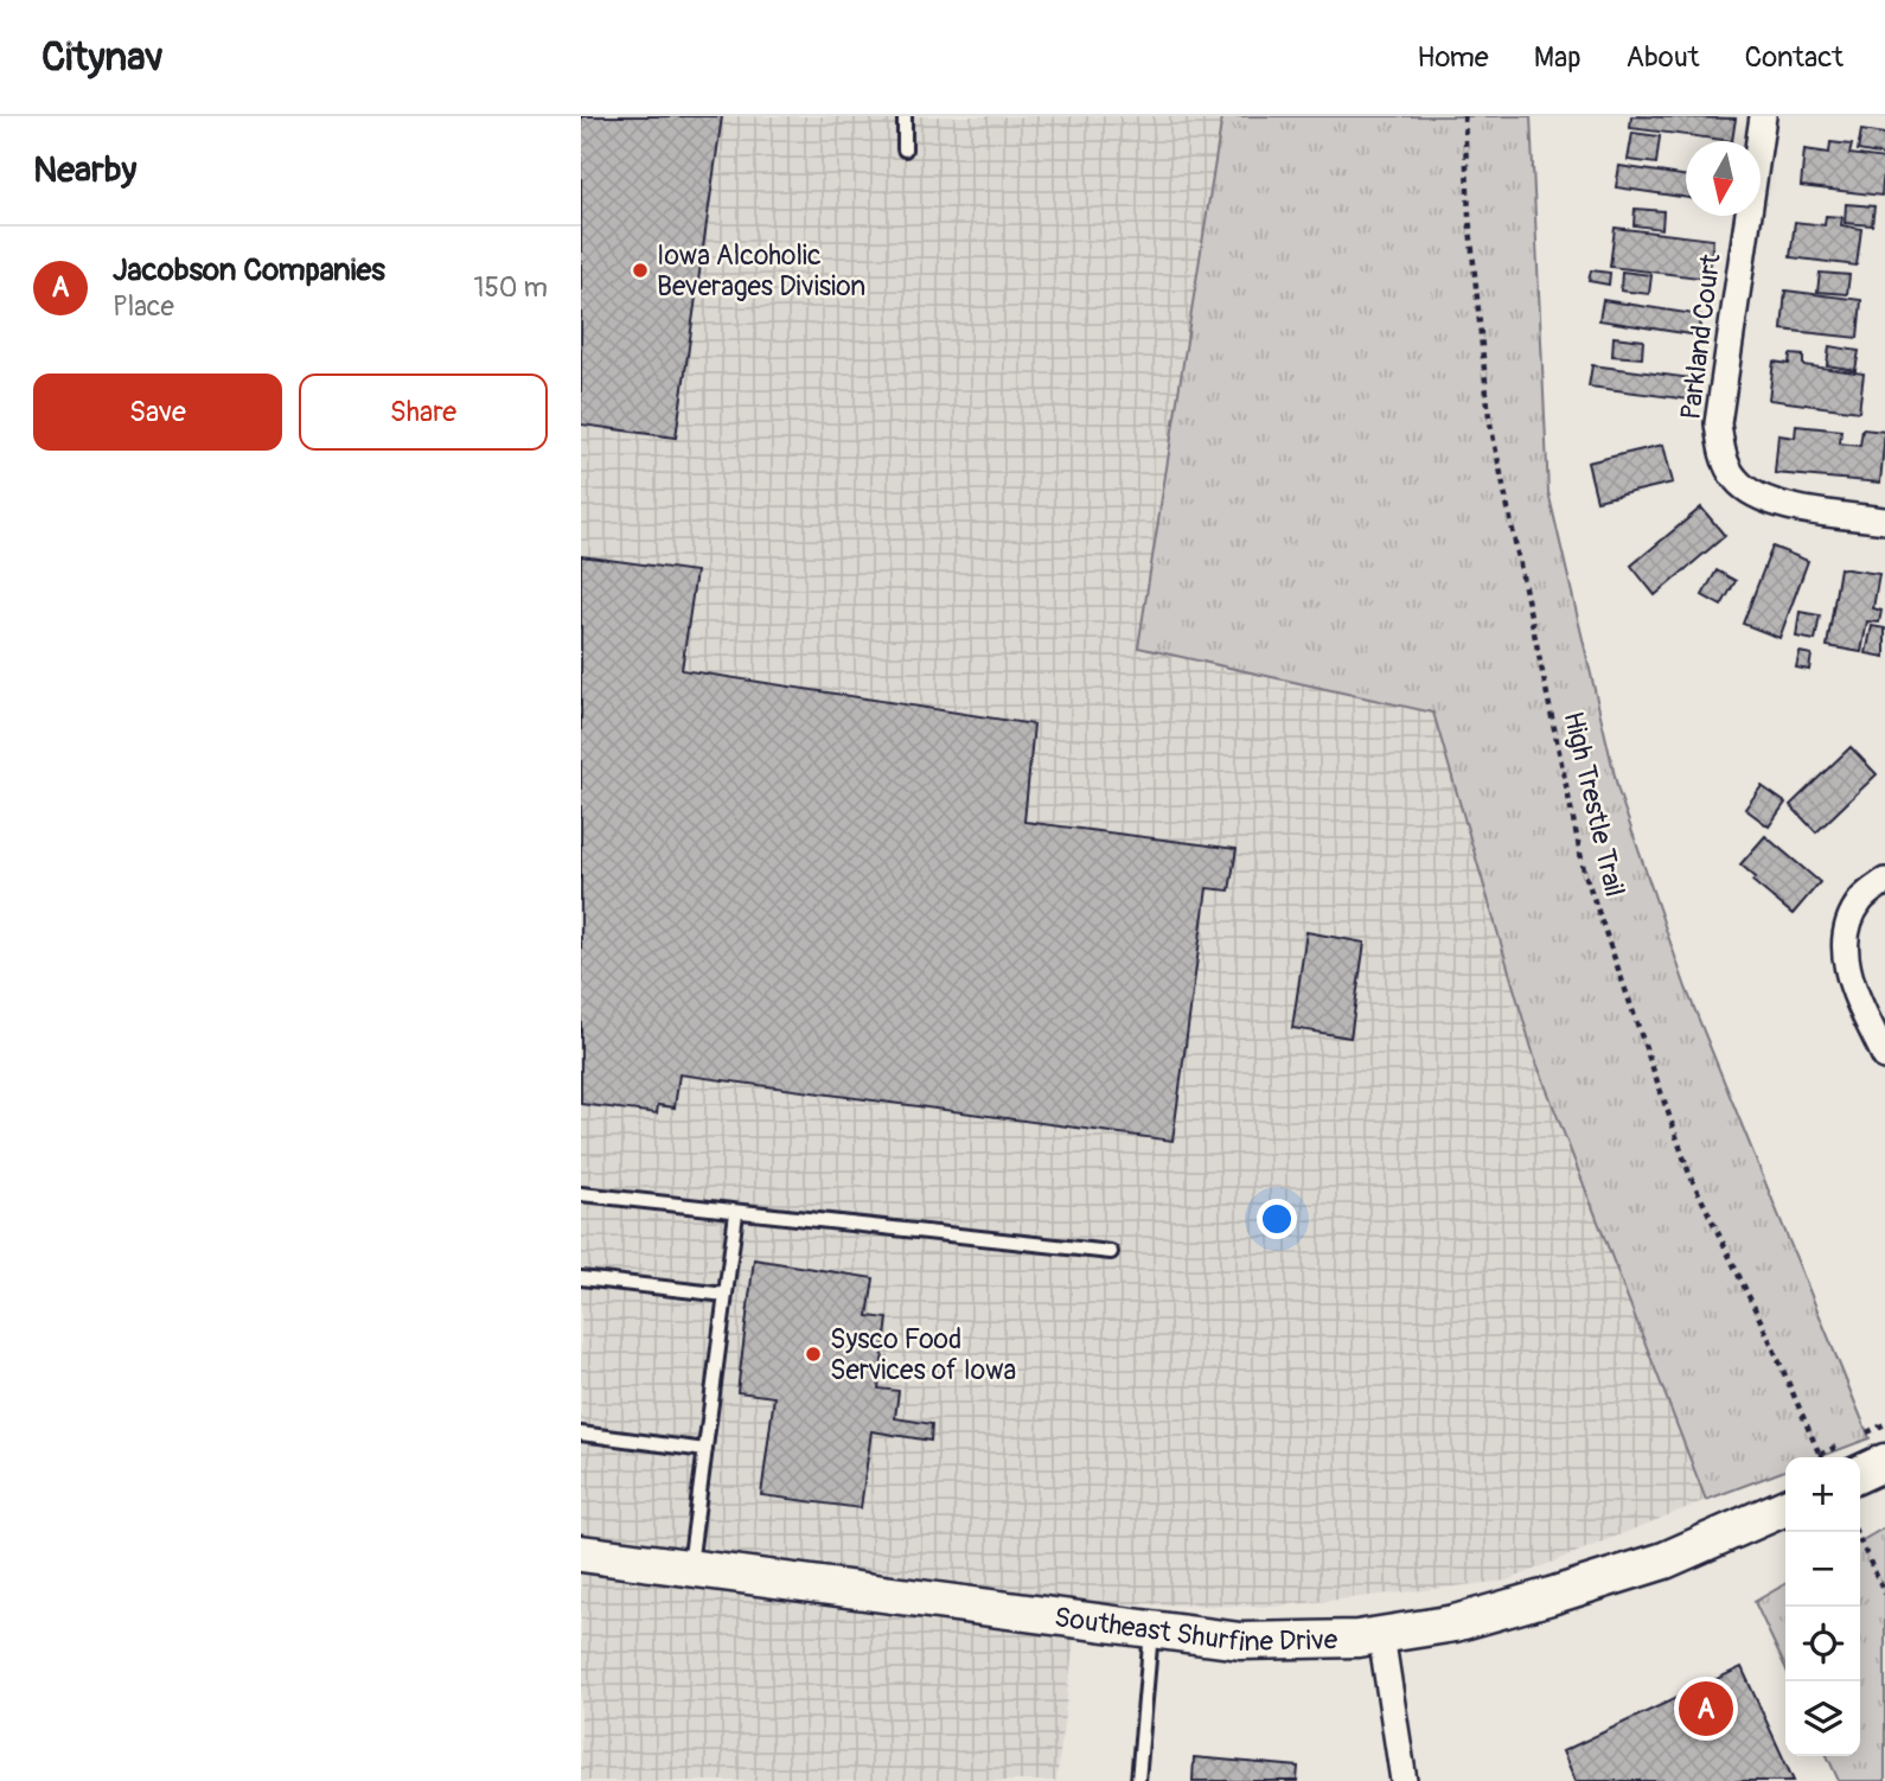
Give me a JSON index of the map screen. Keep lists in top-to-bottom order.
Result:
{
  "streets": {
    "street": ["Parkland Court", "Southeast Shurfine Drive"],
    "path": ["High Trestle Trail"]
  },
  "places": ["Iowa Alcoholic Beverages Division", "Sysco Food Services of Iowa"],
  "north": "bottom",
  "page": {
    "header": "Citynav",
    "nav": [
      "Home",
      "Map",
      "About",
      "Contact"
    ],
    "heading": "Nearby",
    "list": [
      {
        "mark": "A",
        "name": "Jacobson Companies",
        "note": "Place",
        "value": "150 m"
      }
    ],
    "buttons": ["Save", "Share"],
    "map_buttons": ["+", "−"],
    "pins": "A"
  }
}
